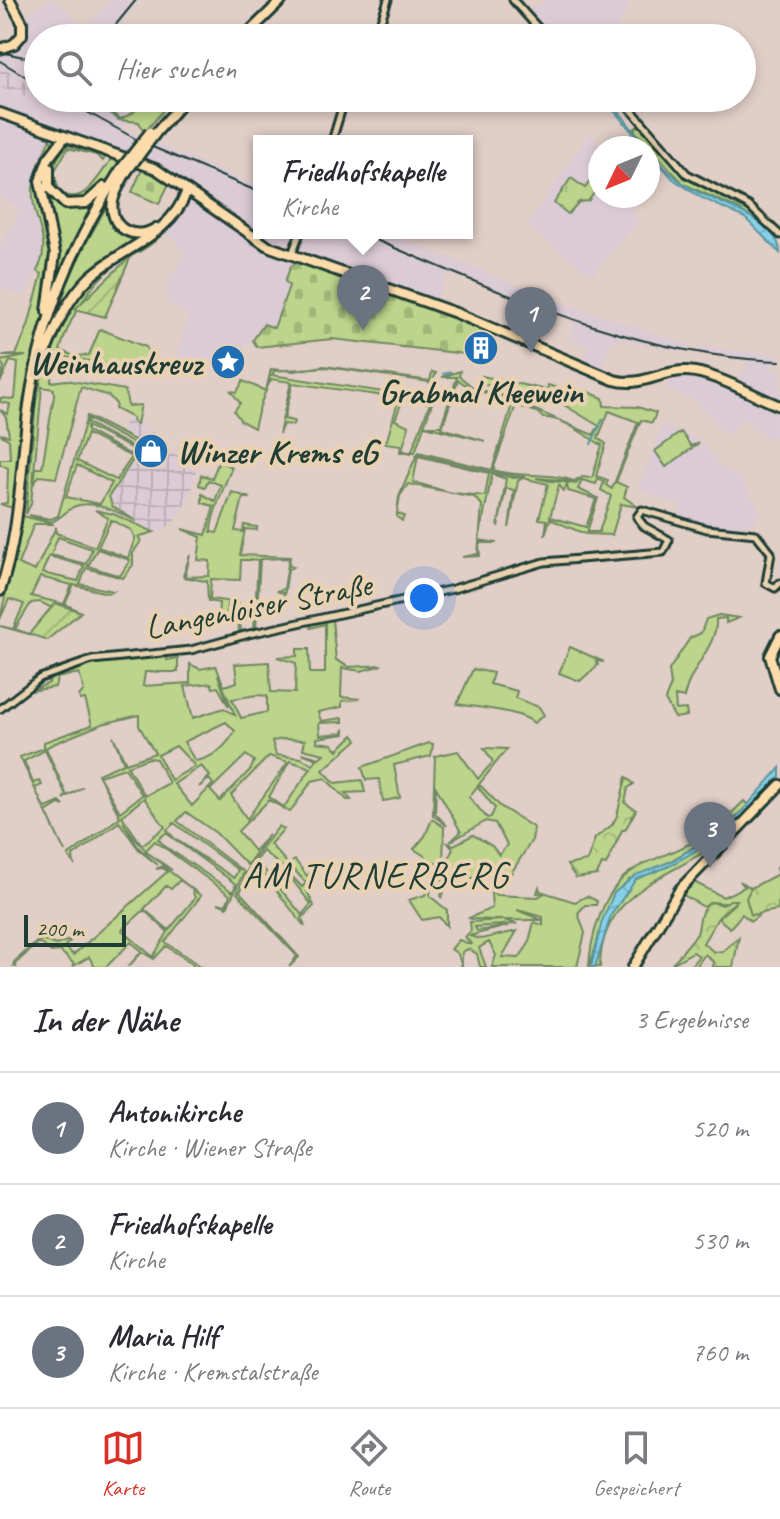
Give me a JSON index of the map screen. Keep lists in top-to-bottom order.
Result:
{
  "streets": {
    "street": ["Langenloiser Straße"]
  },
  "districts": ["AM TURNERBERG"],
  "places": {
    "building": ["Grabmal Kleewein"],
    "place": ["Weinhauskreuz"],
    "shop": ["Winzer Krems eG"]
  },
  "scale_bar": "200 m",
  "north": "bottom left",
  "page": {
    "search": "Hier suchen",
    "popup": ["Friedhofskapelle", "Kirche"],
    "pins": ["2", "1", "3"],
    "scale": "200 m",
    "heading": ["In der Nähe", "3 Ergebnisse"],
    "list": [
      {
        "mark": "1",
        "name": "Antonikirche",
        "note": "Kirche · Wiener Straße",
        "value": "520 m"
      },
      {
        "mark": "2",
        "name": "Friedhofskapelle",
        "note": "Kirche",
        "value": "530 m"
      },
      {
        "mark": "3",
        "name": "Maria Hilf",
        "note": "Kirche · Kremstalstraße",
        "value": "760 m"
      }
    ],
    "nav": ["Karte", "Route", "Gespeichert"]
  }
}
